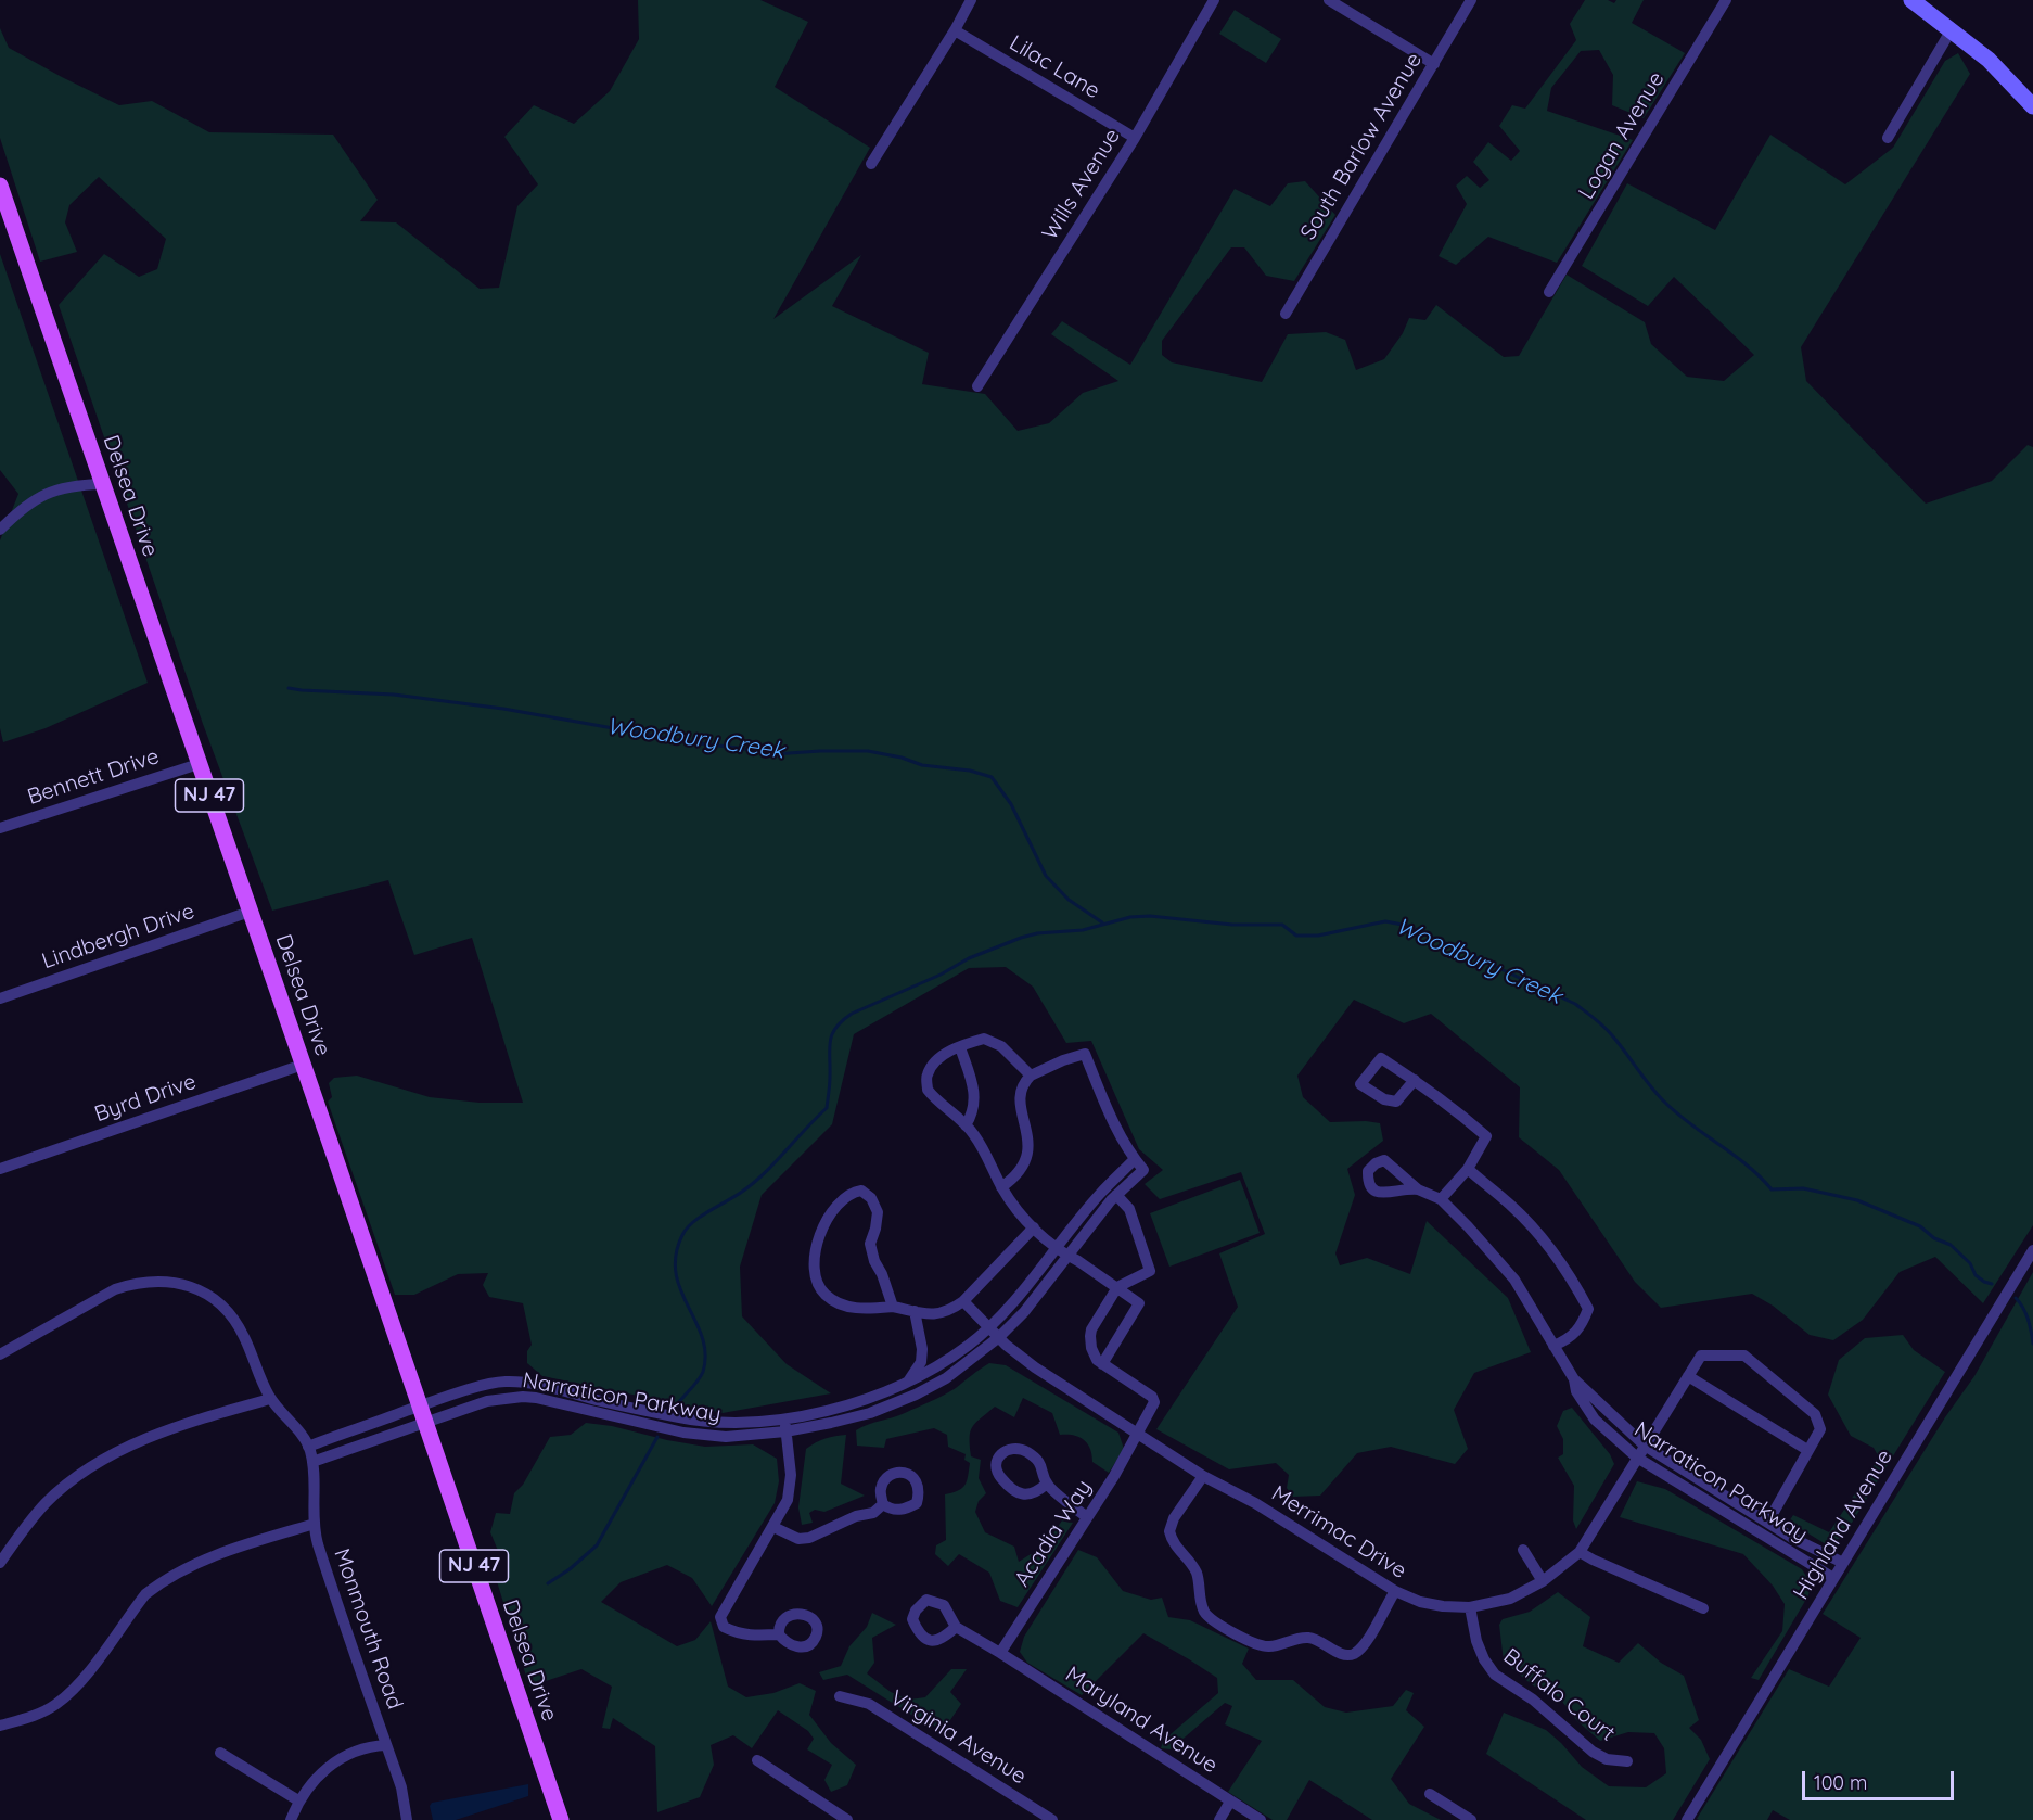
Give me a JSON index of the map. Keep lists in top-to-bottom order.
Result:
{
  "streets": {
    "main road": ["Delsea Drive", "NJ 47"],
    "street": [
      "Lilac Lane",
      "Logan Avenue",
      "South Barlow Avenue",
      "Wills Avenue",
      "Bennett Drive",
      "Lindbergh Drive",
      "Byrd Drive",
      "Narraticon Parkway",
      "Highland Avenue",
      "Merrimac Drive",
      "Acadia Way",
      "Monmouth Road",
      "Buffalo Court",
      "Maryland Avenue",
      "Virginia Avenue"
    ]
  },
  "crossings": [
    ["Lilac Lane", "Wills Avenue"],
    ["Delsea Drive", "Bennett Drive"],
    ["Delsea Drive", "Lindbergh Drive"],
    ["Delsea Drive", "Byrd Drive"],
    ["Delsea Drive", "Narraticon Parkway"],
    ["Narraticon Parkway", "Highland Avenue"],
    ["Narraticon Parkway", "Merrimac Drive"],
    ["Narraticon Parkway", "Monmouth Road"],
    ["Merrimac Drive", "Acadia Way"],
    ["Merrimac Drive", "Buffalo Court"],
    ["Acadia Way", "Maryland Avenue"]
  ],
  "water": ["Woodbury Creek"],
  "scale_bar": "100 m"
}
